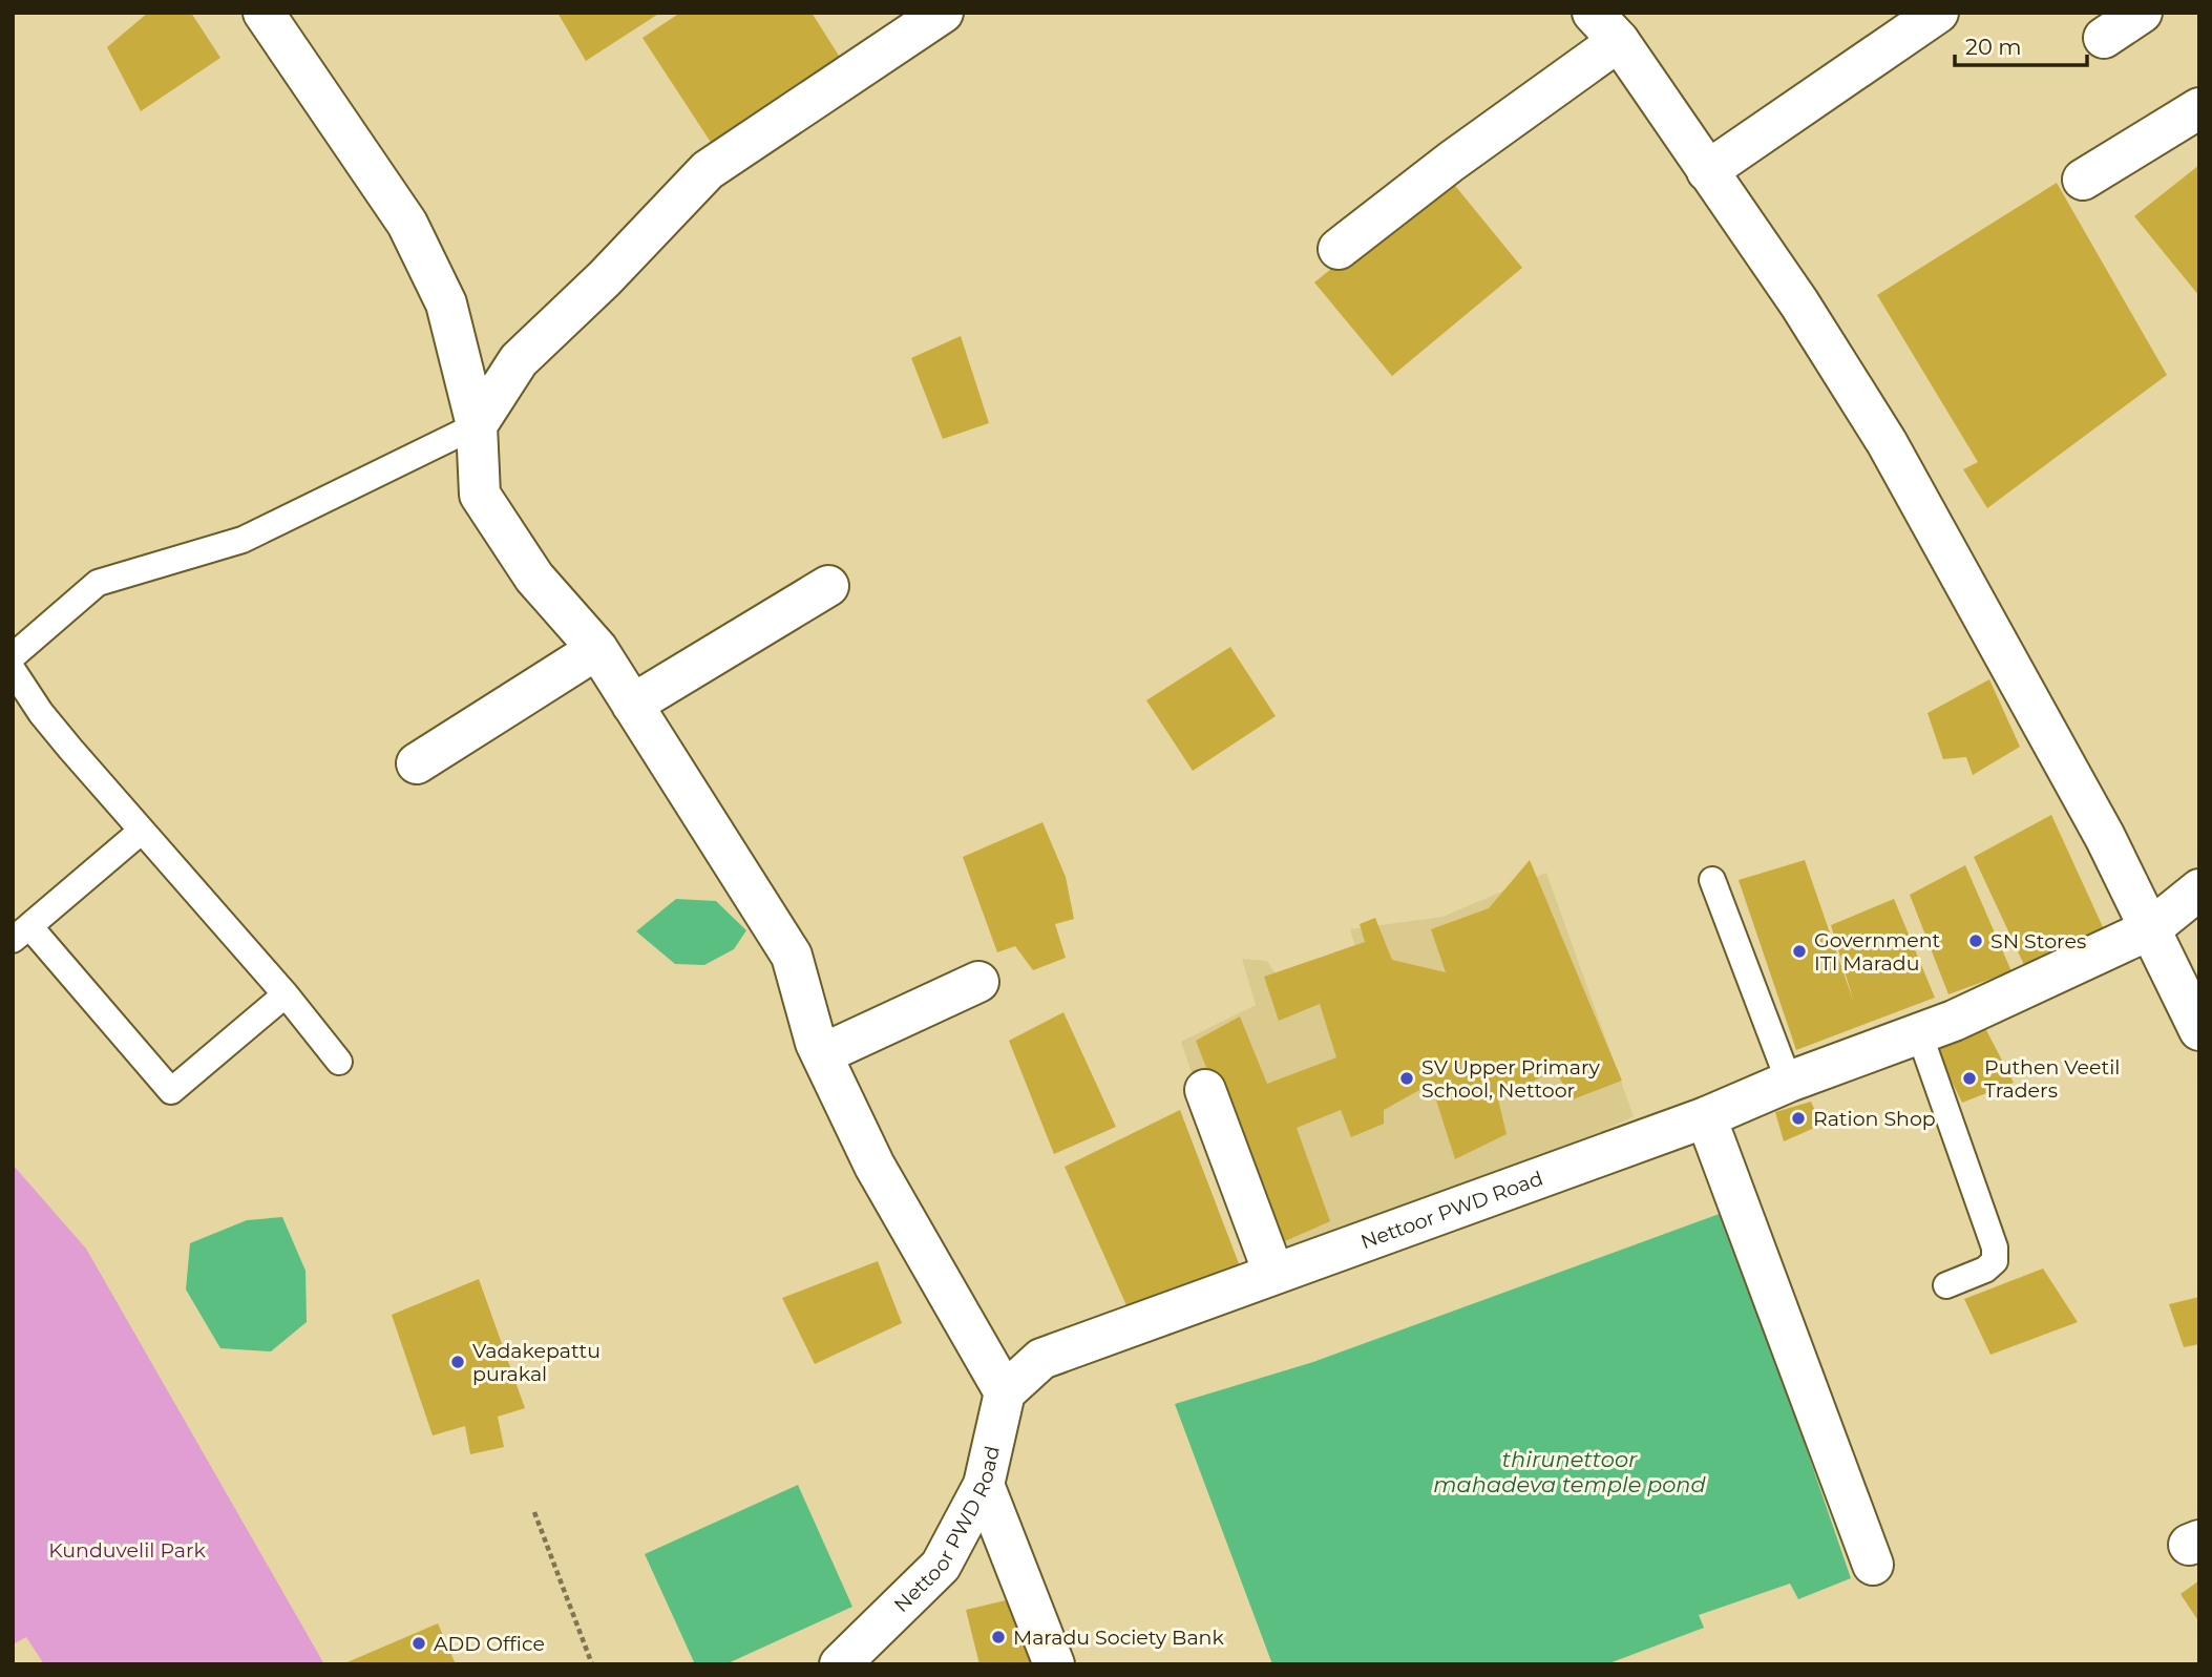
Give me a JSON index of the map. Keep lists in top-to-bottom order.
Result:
{
  "streets": {
    "street": ["Nettoor PWD Road"]
  },
  "water": ["thirunettoor mahadeva temple pond"],
  "parks": ["Kunduvelil Park"],
  "places": [
    "SN Stores",
    "Government ITI Maradu",
    "SV Upper Primary School, Nettoor",
    "Puthen Veetil Traders",
    "Ration Shop",
    "Vadakepattu purakal",
    "Maradu Society Bank",
    "ADD Office"
  ],
  "scale_bar": "20 m"
}
